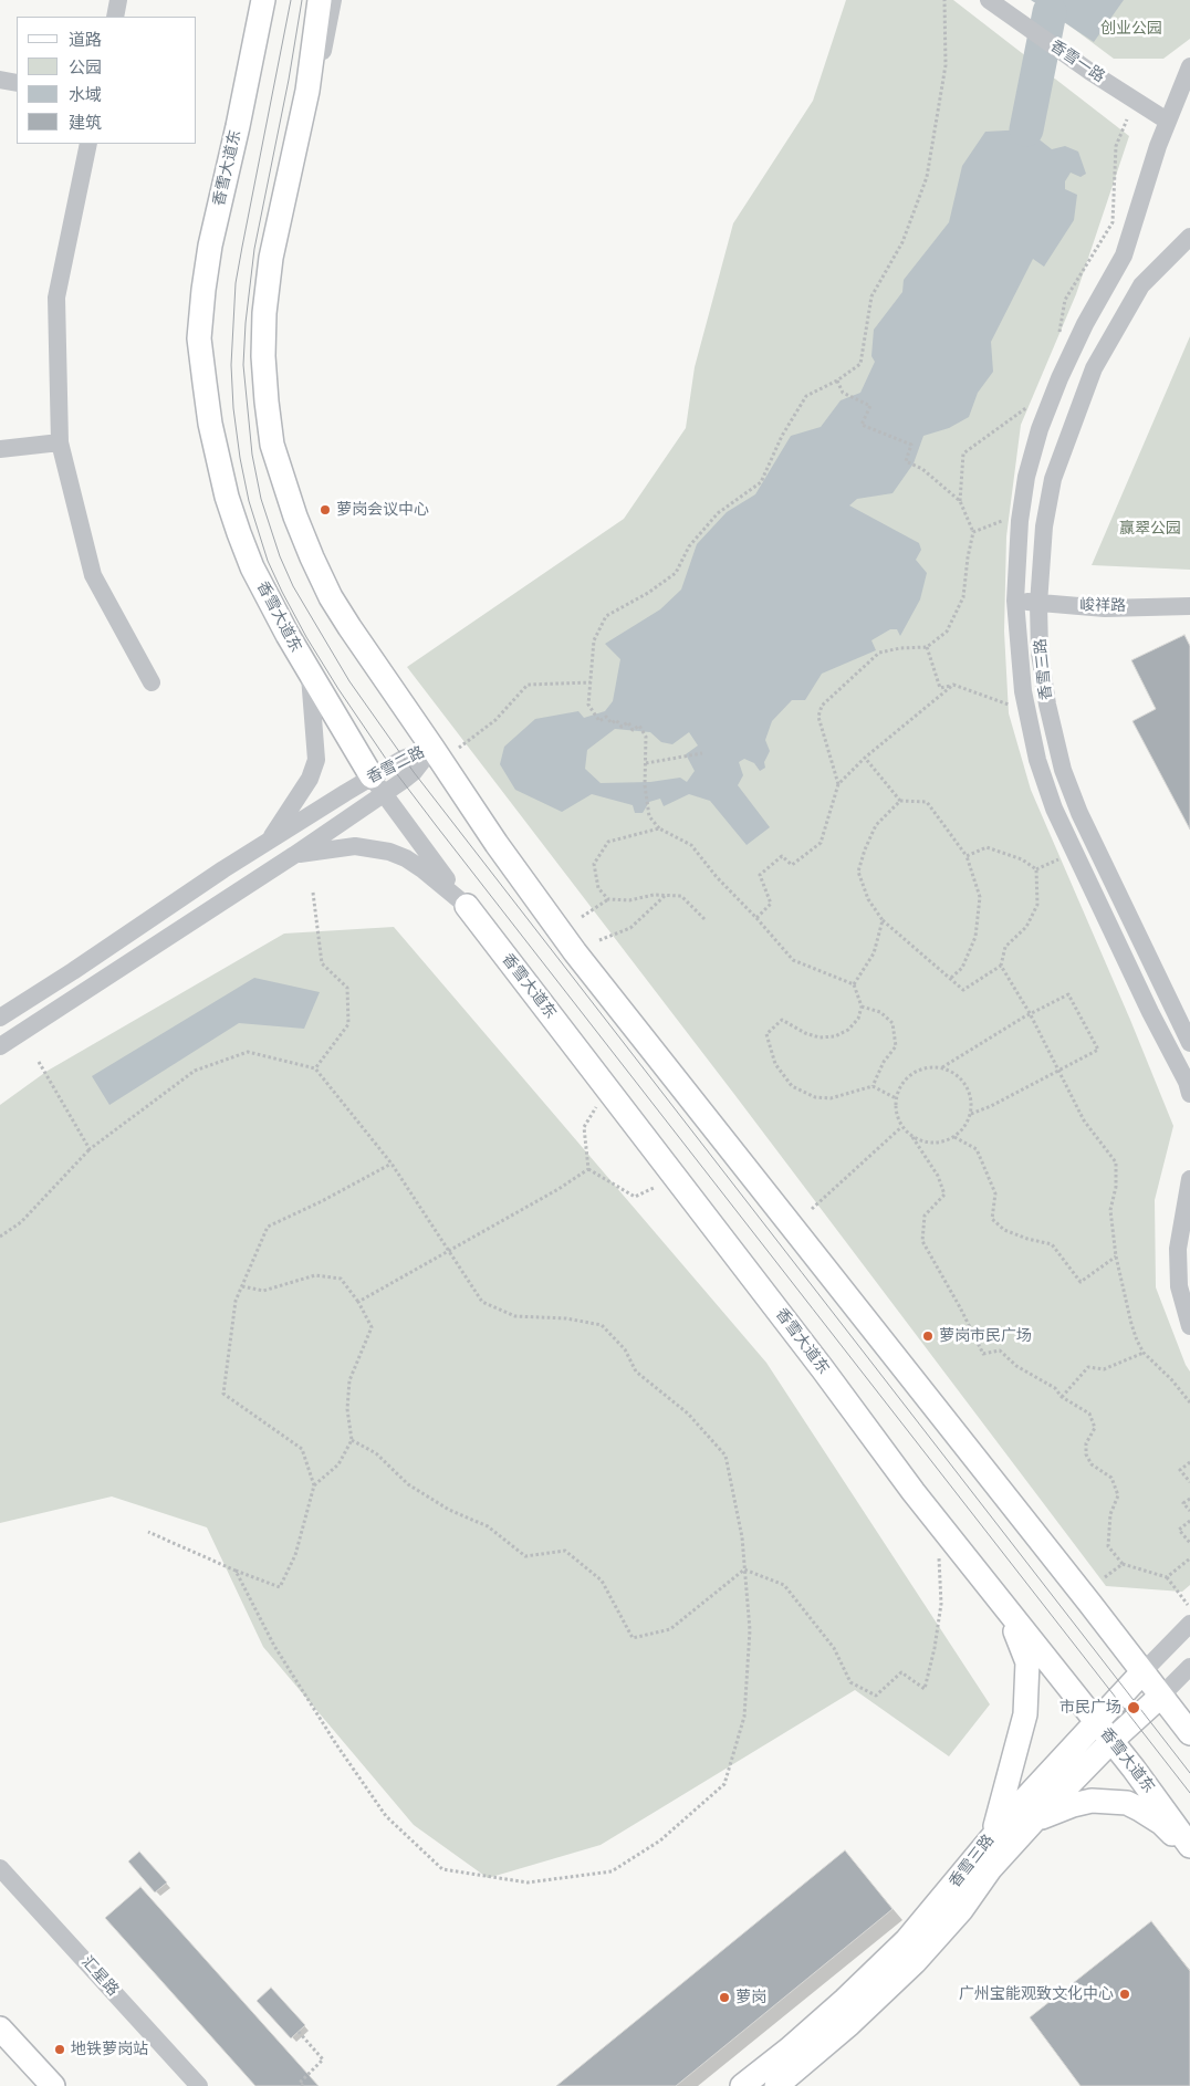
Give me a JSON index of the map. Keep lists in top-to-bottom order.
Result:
{
  "streets": {
    "main road": ["香雪大道东", "香雪三路"],
    "street": [
      "香雪一路",
      "峻祥路",
      "香雪二路",
      "汇星路"
    ]
  },
  "crossings": [
    ["香雪一路", "香雪三路"],
    ["香雪大道东", "香雪三路"],
    ["香雪大道东", "香雪二路"],
    ["峻祥路", "香雪三路"]
  ],
  "parks": ["创业公园", "赢翠公园"],
  "places": [
    "萝岗会议中心",
    "萝岗市民广场",
    "市民广场",
    "广州宝能观致文化中心",
    "萝岗",
    "地铁萝岗站"
  ],
  "legend": [
    "道路",
    "公园",
    "水域",
    "建筑"
  ]
}
